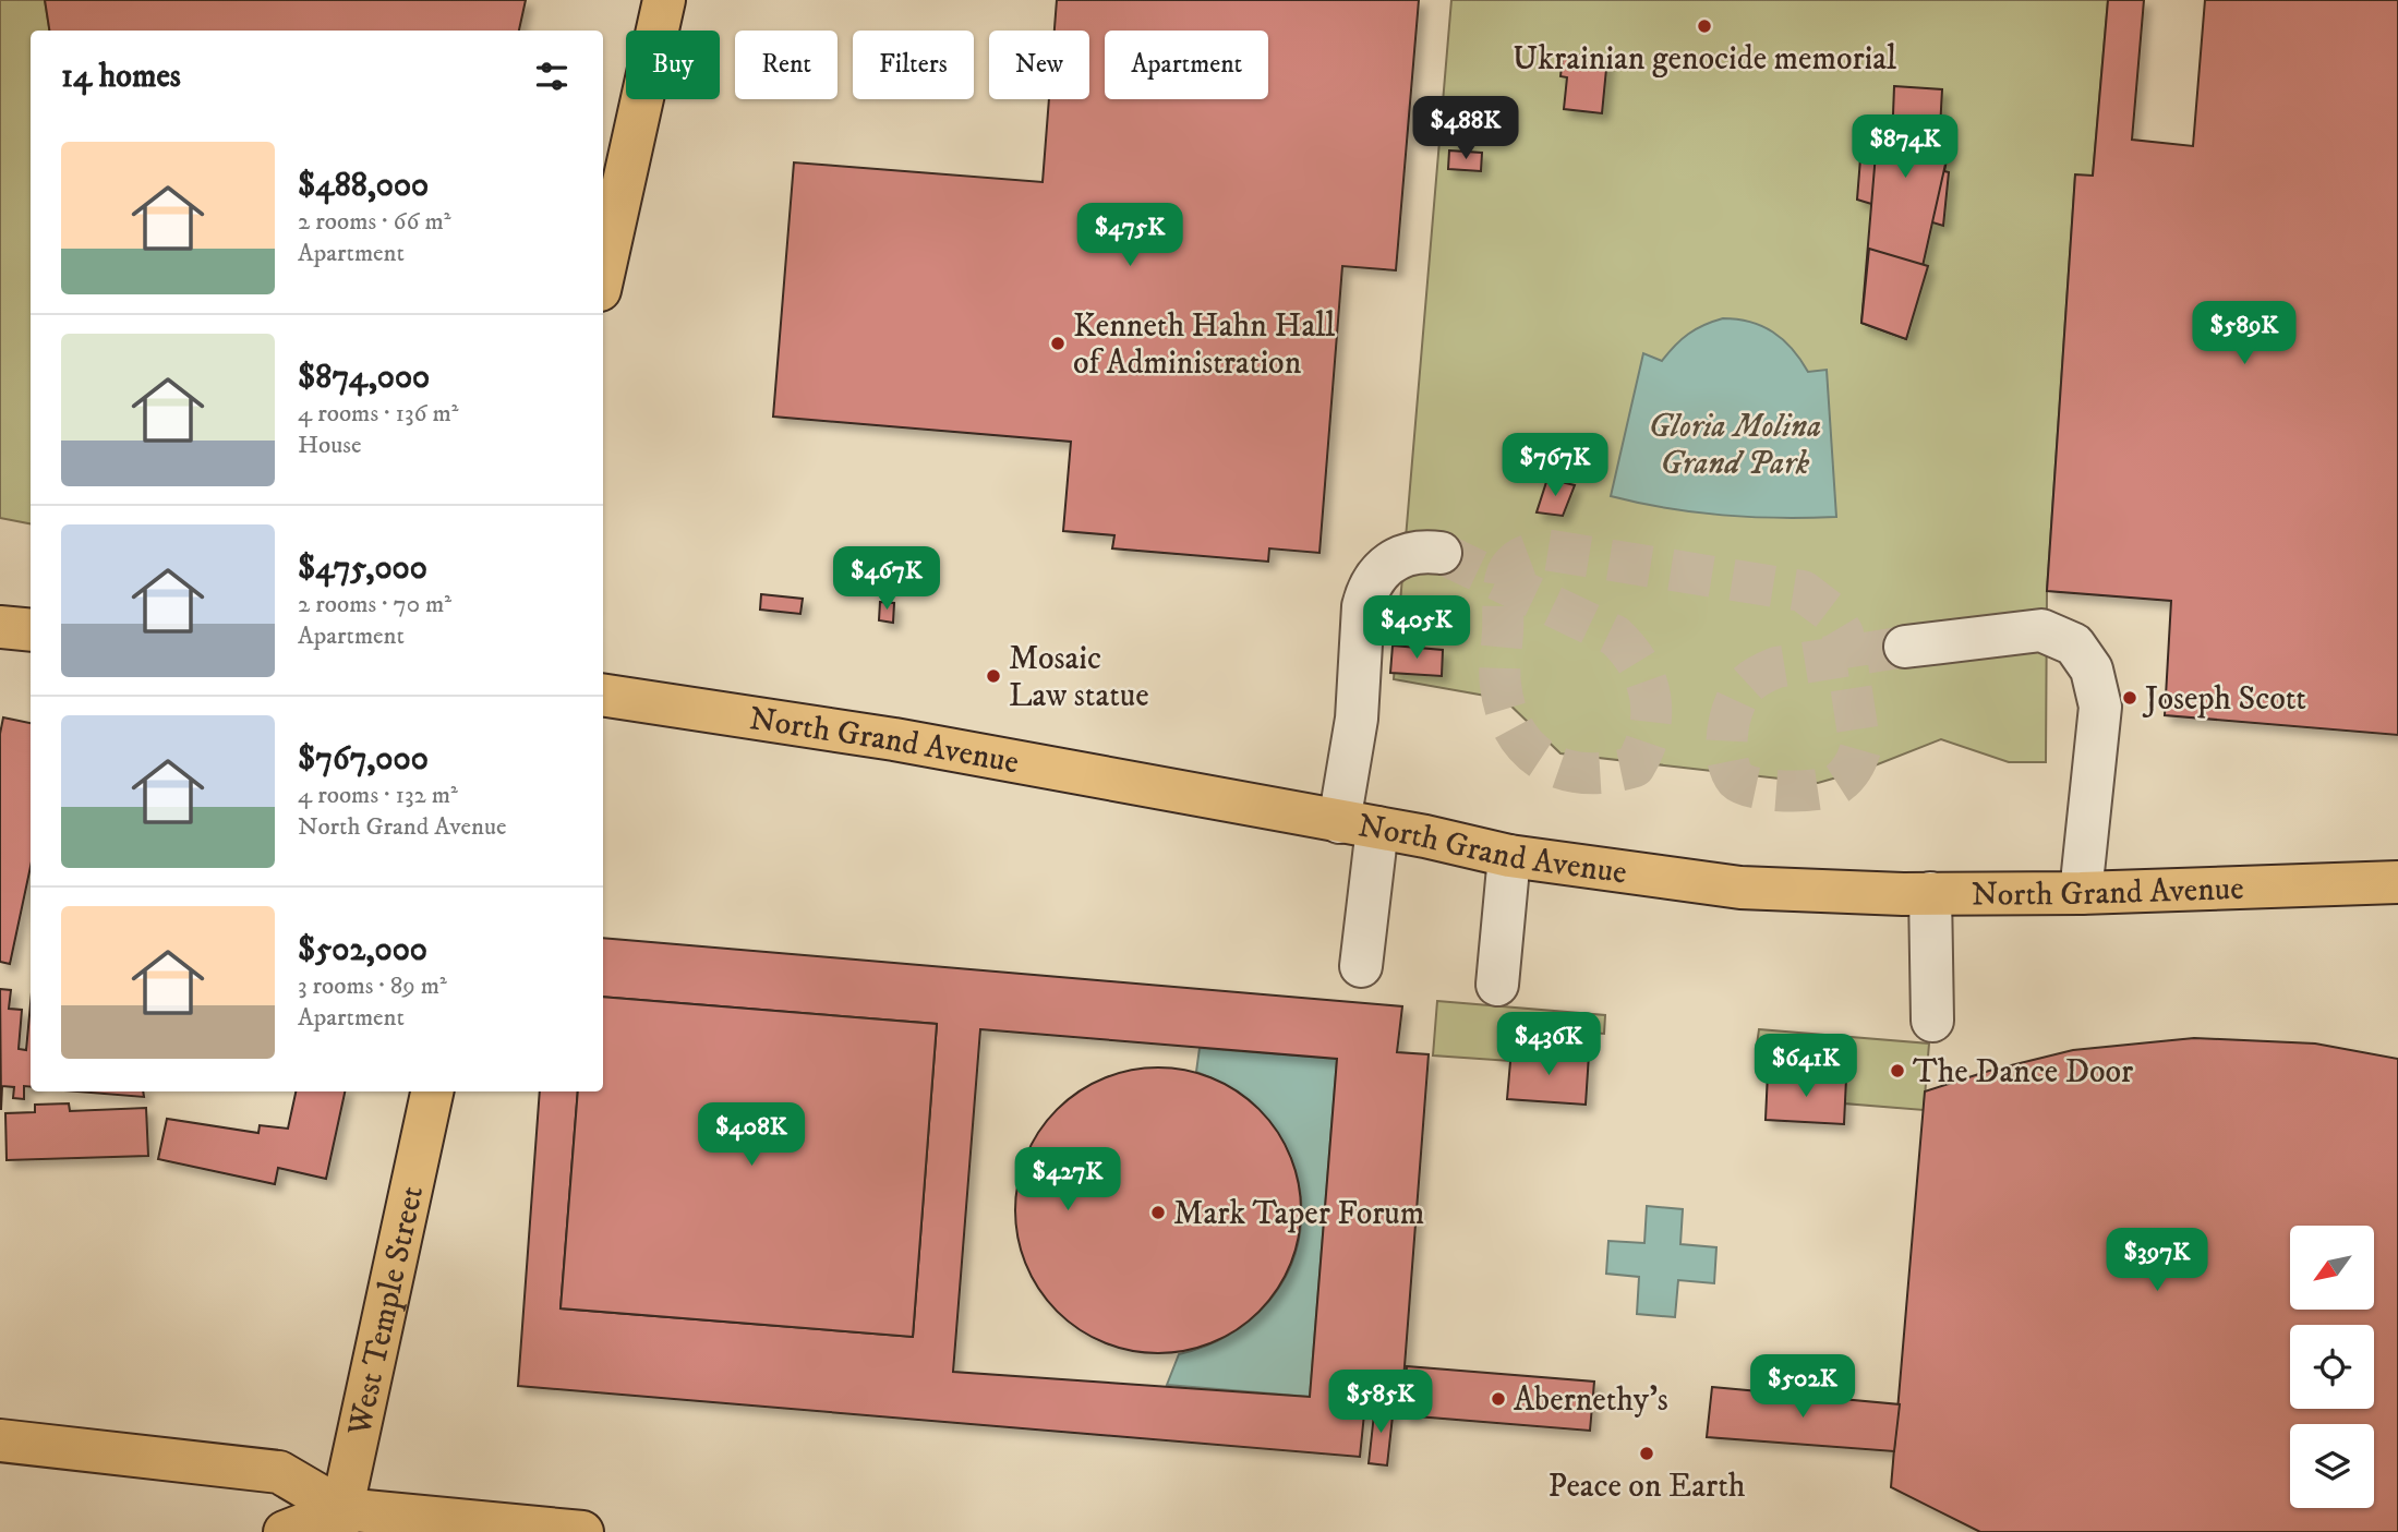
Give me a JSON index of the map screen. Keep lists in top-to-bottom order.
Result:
{
  "streets": {
    "main road": ["North Grand Avenue", "West Temple Street"]
  },
  "parks": ["Gloria Molina Grand Park"],
  "places": [
    "Ukrainian genocide memorial",
    "Kenneth Hahn Hall of Administration",
    "Mosaic Law statue",
    "Joseph Scott",
    "The Dance Door",
    "Mark Taper Forum",
    "Abernethy's",
    "Peace on Earth"
  ],
  "north": "bottom left",
  "page": {
    "chip": [
      "Buy",
      "Rent",
      "Filters",
      "New",
      "Apartment"
    ],
    "heading": "14 homes",
    "price": [
      "$488K",
      "$874K",
      "$475K",
      "$589K",
      "$767K",
      "$467K",
      "$405K",
      "$436K",
      "$641K",
      "$408K",
      "$427K",
      "$397K",
      "$502K",
      "$585K"
    ],
    "list": [
      {
        "name": "$488,000",
        "note": "2 rooms · 66 m² · Apartment"
      },
      {
        "name": "$874,000",
        "note": "4 rooms · 136 m² · House"
      },
      {
        "name": "$475,000",
        "note": "2 rooms · 70 m² · Apartment"
      },
      {
        "name": "$767,000",
        "note": "4 rooms · 132 m² · North Grand Avenue"
      },
      {
        "name": "$502,000",
        "note": "3 rooms · 89 m² · Apartment"
      }
    ]
  }
}
